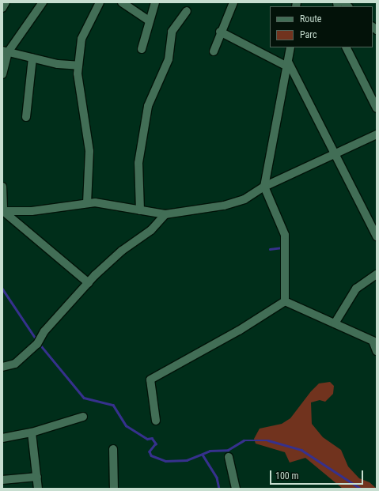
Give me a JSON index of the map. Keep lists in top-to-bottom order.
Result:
{
  "legend": ["Route", "Parc"],
  "scale_bar": "100 m"
}
